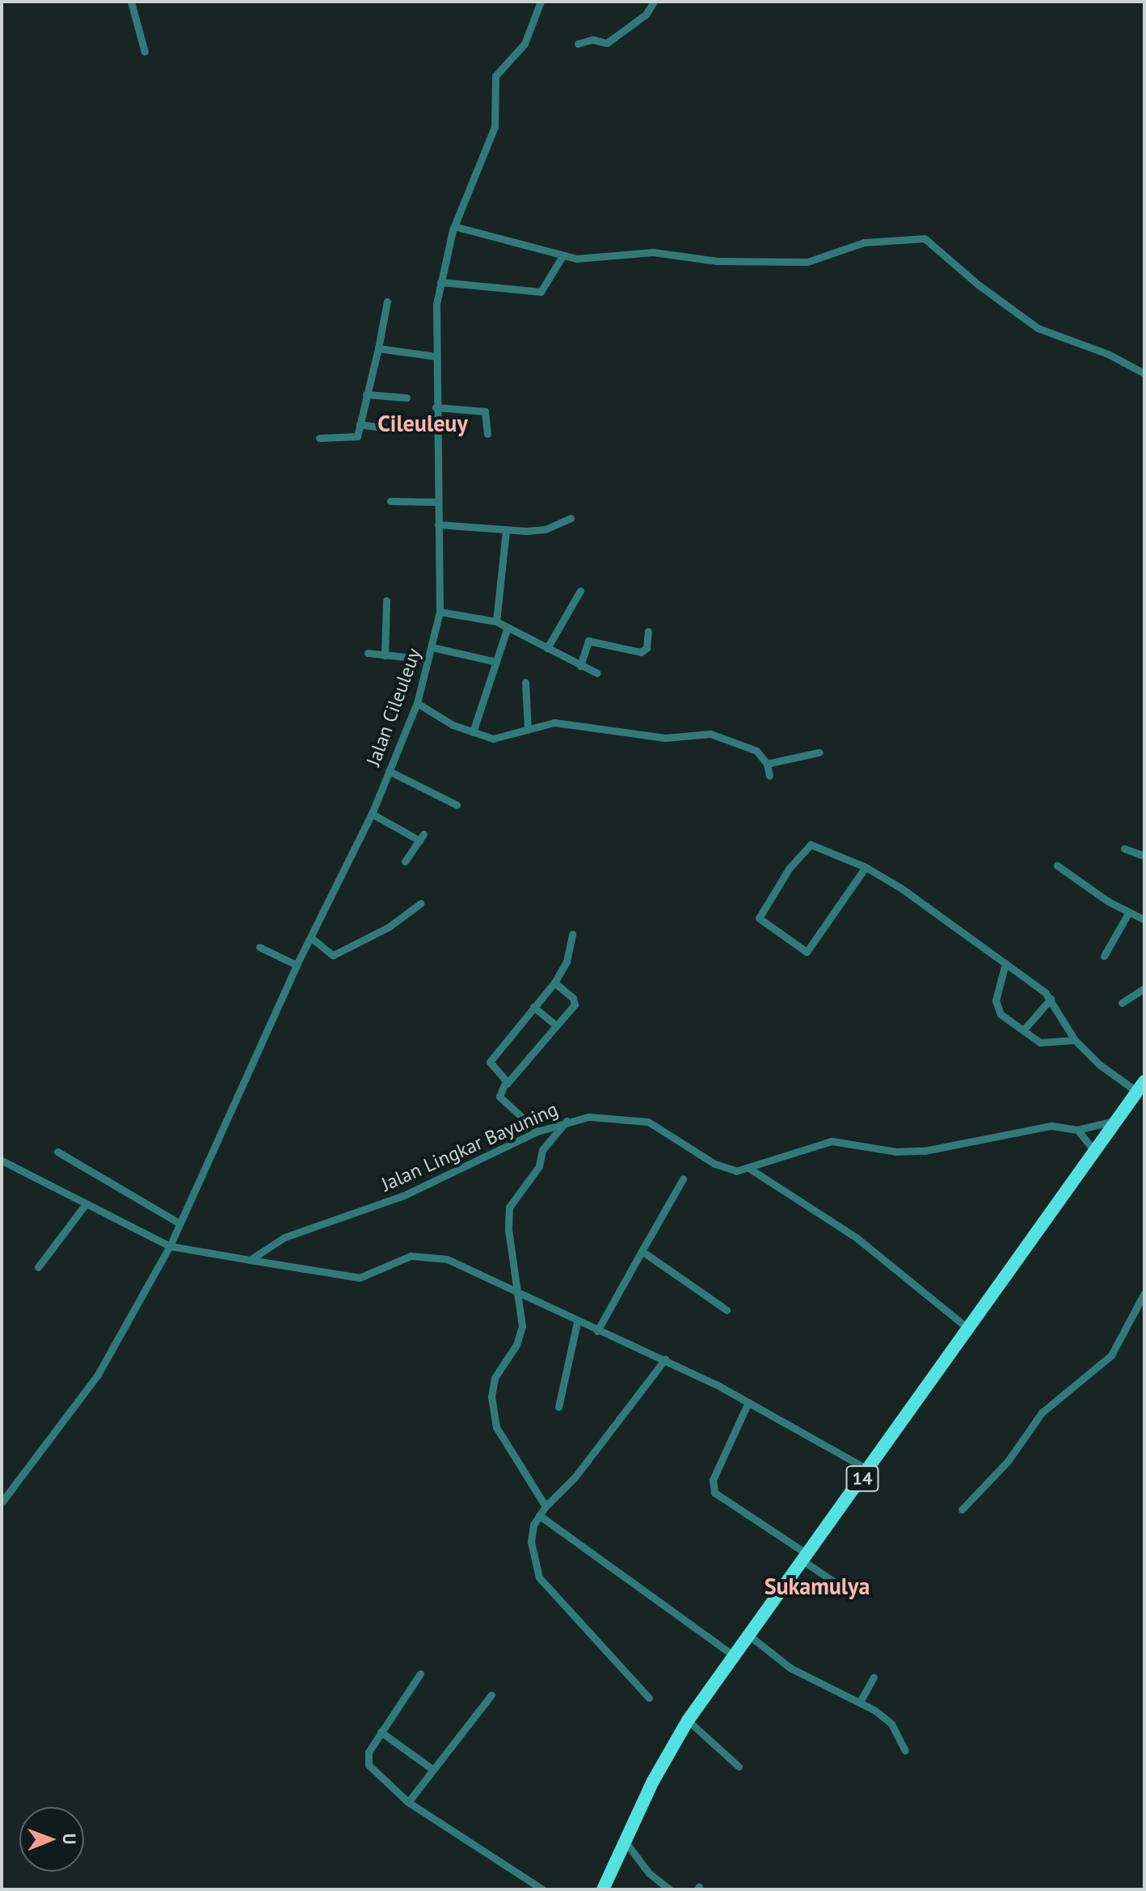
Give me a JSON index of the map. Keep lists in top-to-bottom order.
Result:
{
  "streets": {
    "highway": ["14"],
    "street": ["Jalan Cileuleuy", "Jalan Lingkar Bayuning"]
  },
  "districts": ["Cileuleuy", "Sukamulya"],
  "north": "right"
}
